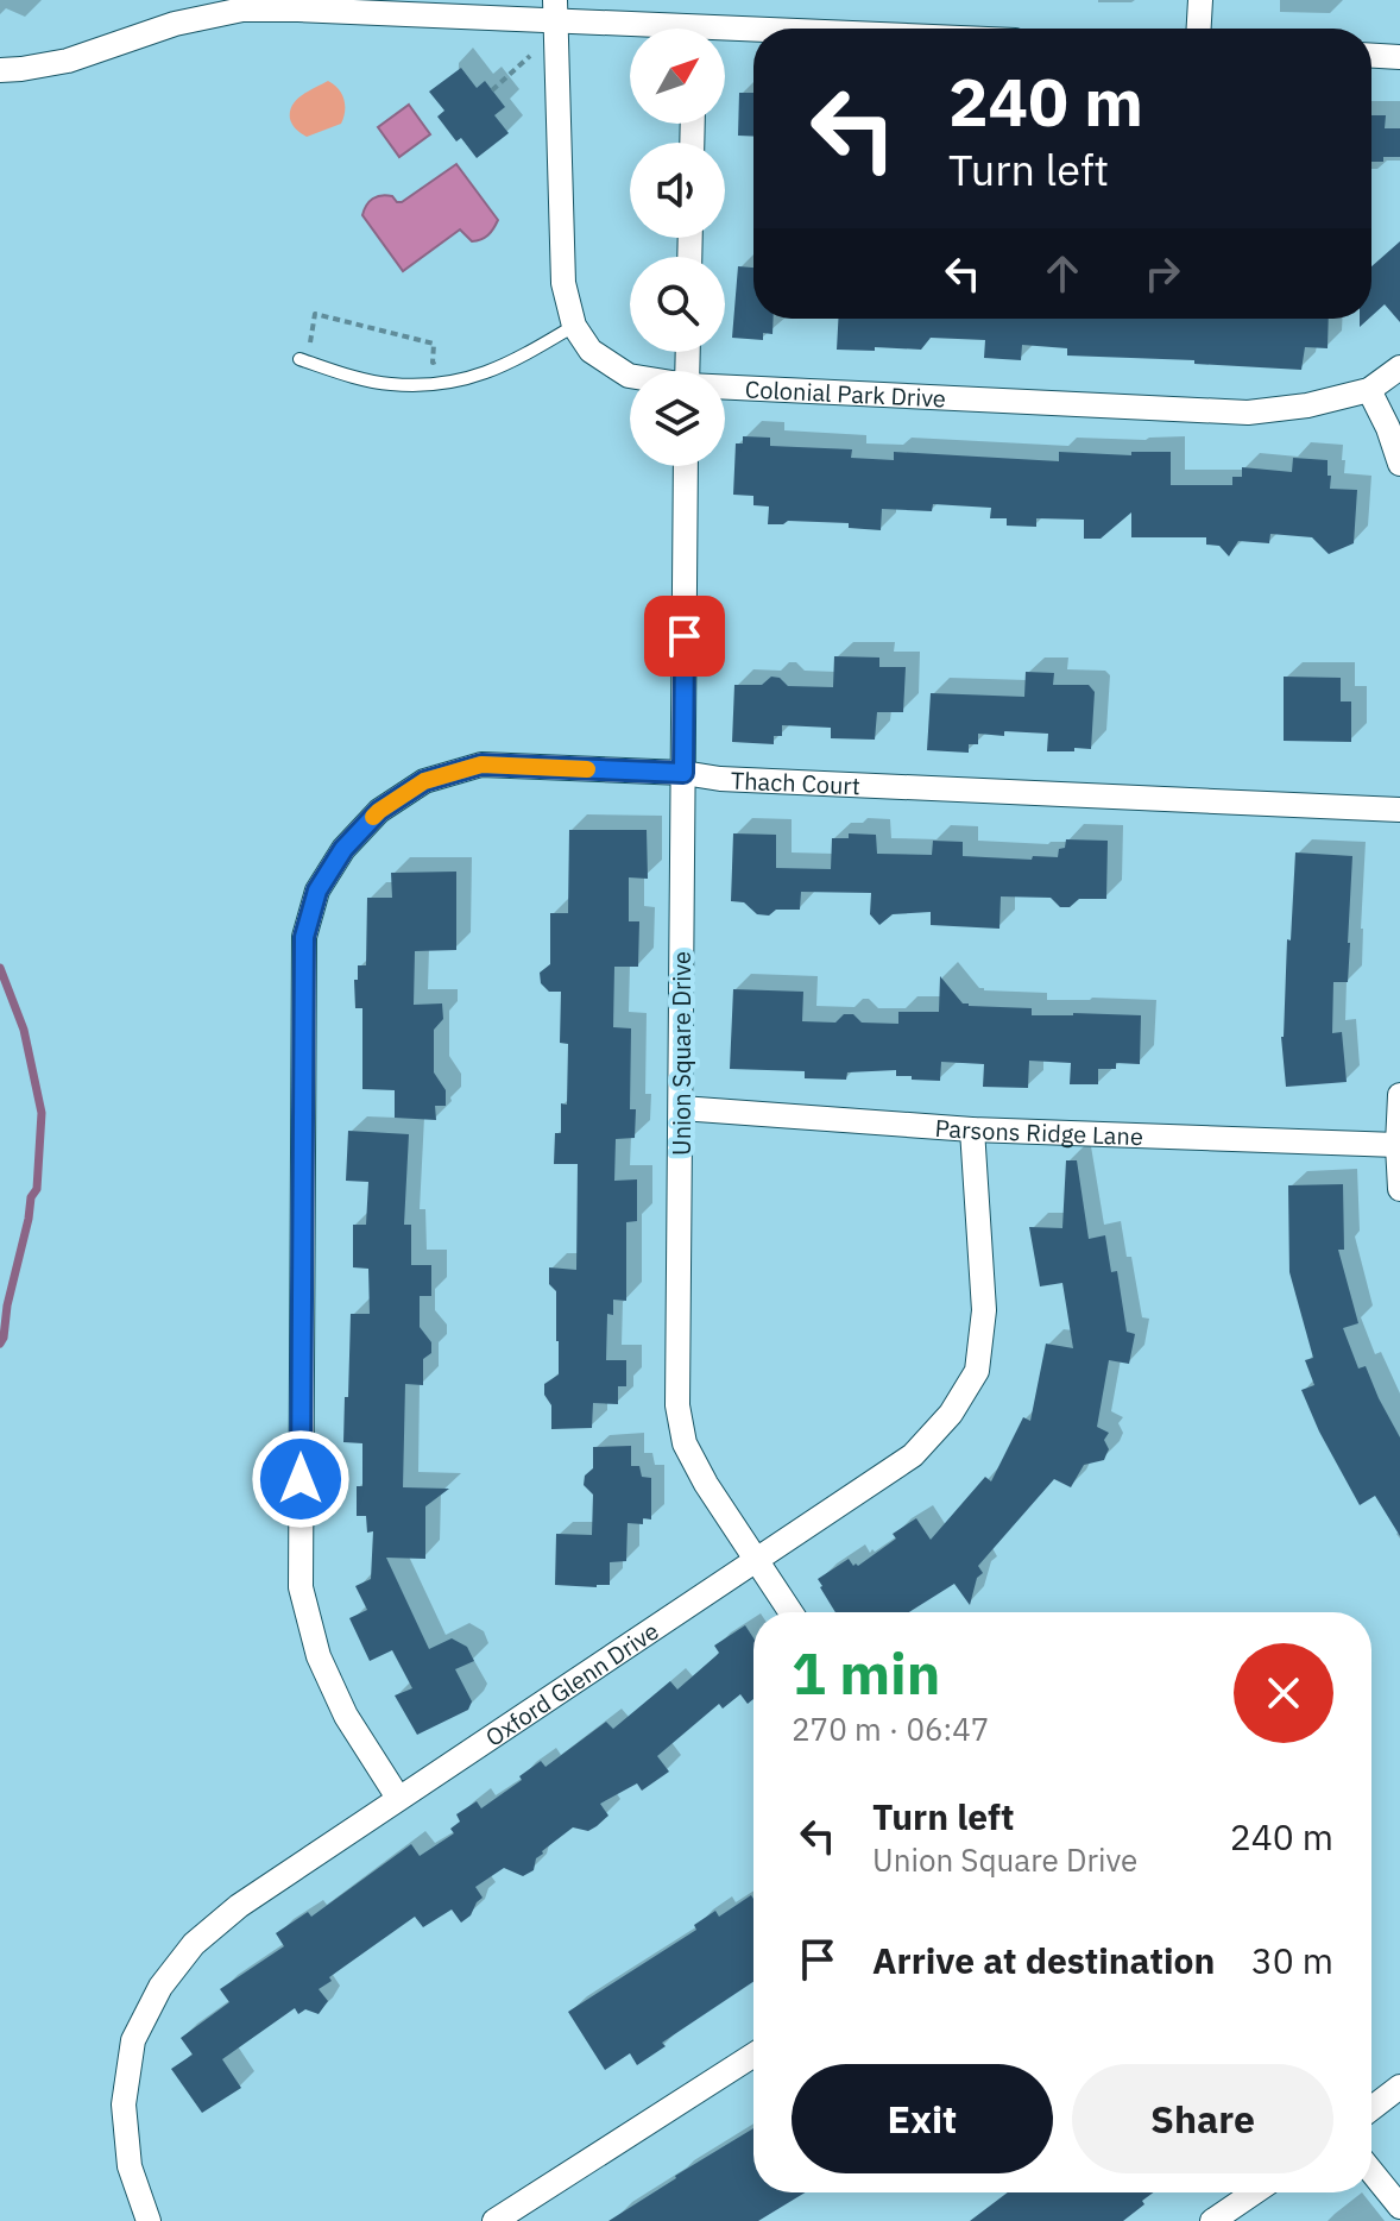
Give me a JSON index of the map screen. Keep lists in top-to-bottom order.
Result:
{
  "streets": {
    "street": [
      "Colonial Park Drive",
      "Thach Court",
      "Union Square Drive",
      "Parsons Ridge Lane",
      "Oxford Glenn Drive"
    ]
  },
  "crossings": [
    ["Thach Court", "Union Square Drive"],
    ["Thach Court", "Oxford Glenn Drive"],
    ["Union Square Drive", "Parsons Ridge Lane"],
    ["Union Square Drive", "Oxford Glenn Drive"],
    ["Parsons Ridge Lane", "Oxford Glenn Drive"]
  ],
  "north": "top right",
  "page": {
    "turn": ["240 m", "Turn left"],
    "heading": ["1 min", "270 m · 06:47"],
    "list": [
      {
        "name": "Turn left",
        "note": "Union Square Drive",
        "value": "240 m"
      },
      {
        "name": "Arrive at destination",
        "value": "30 m"
      }
    ],
    "buttons": ["Exit", "Share"]
  }
}
